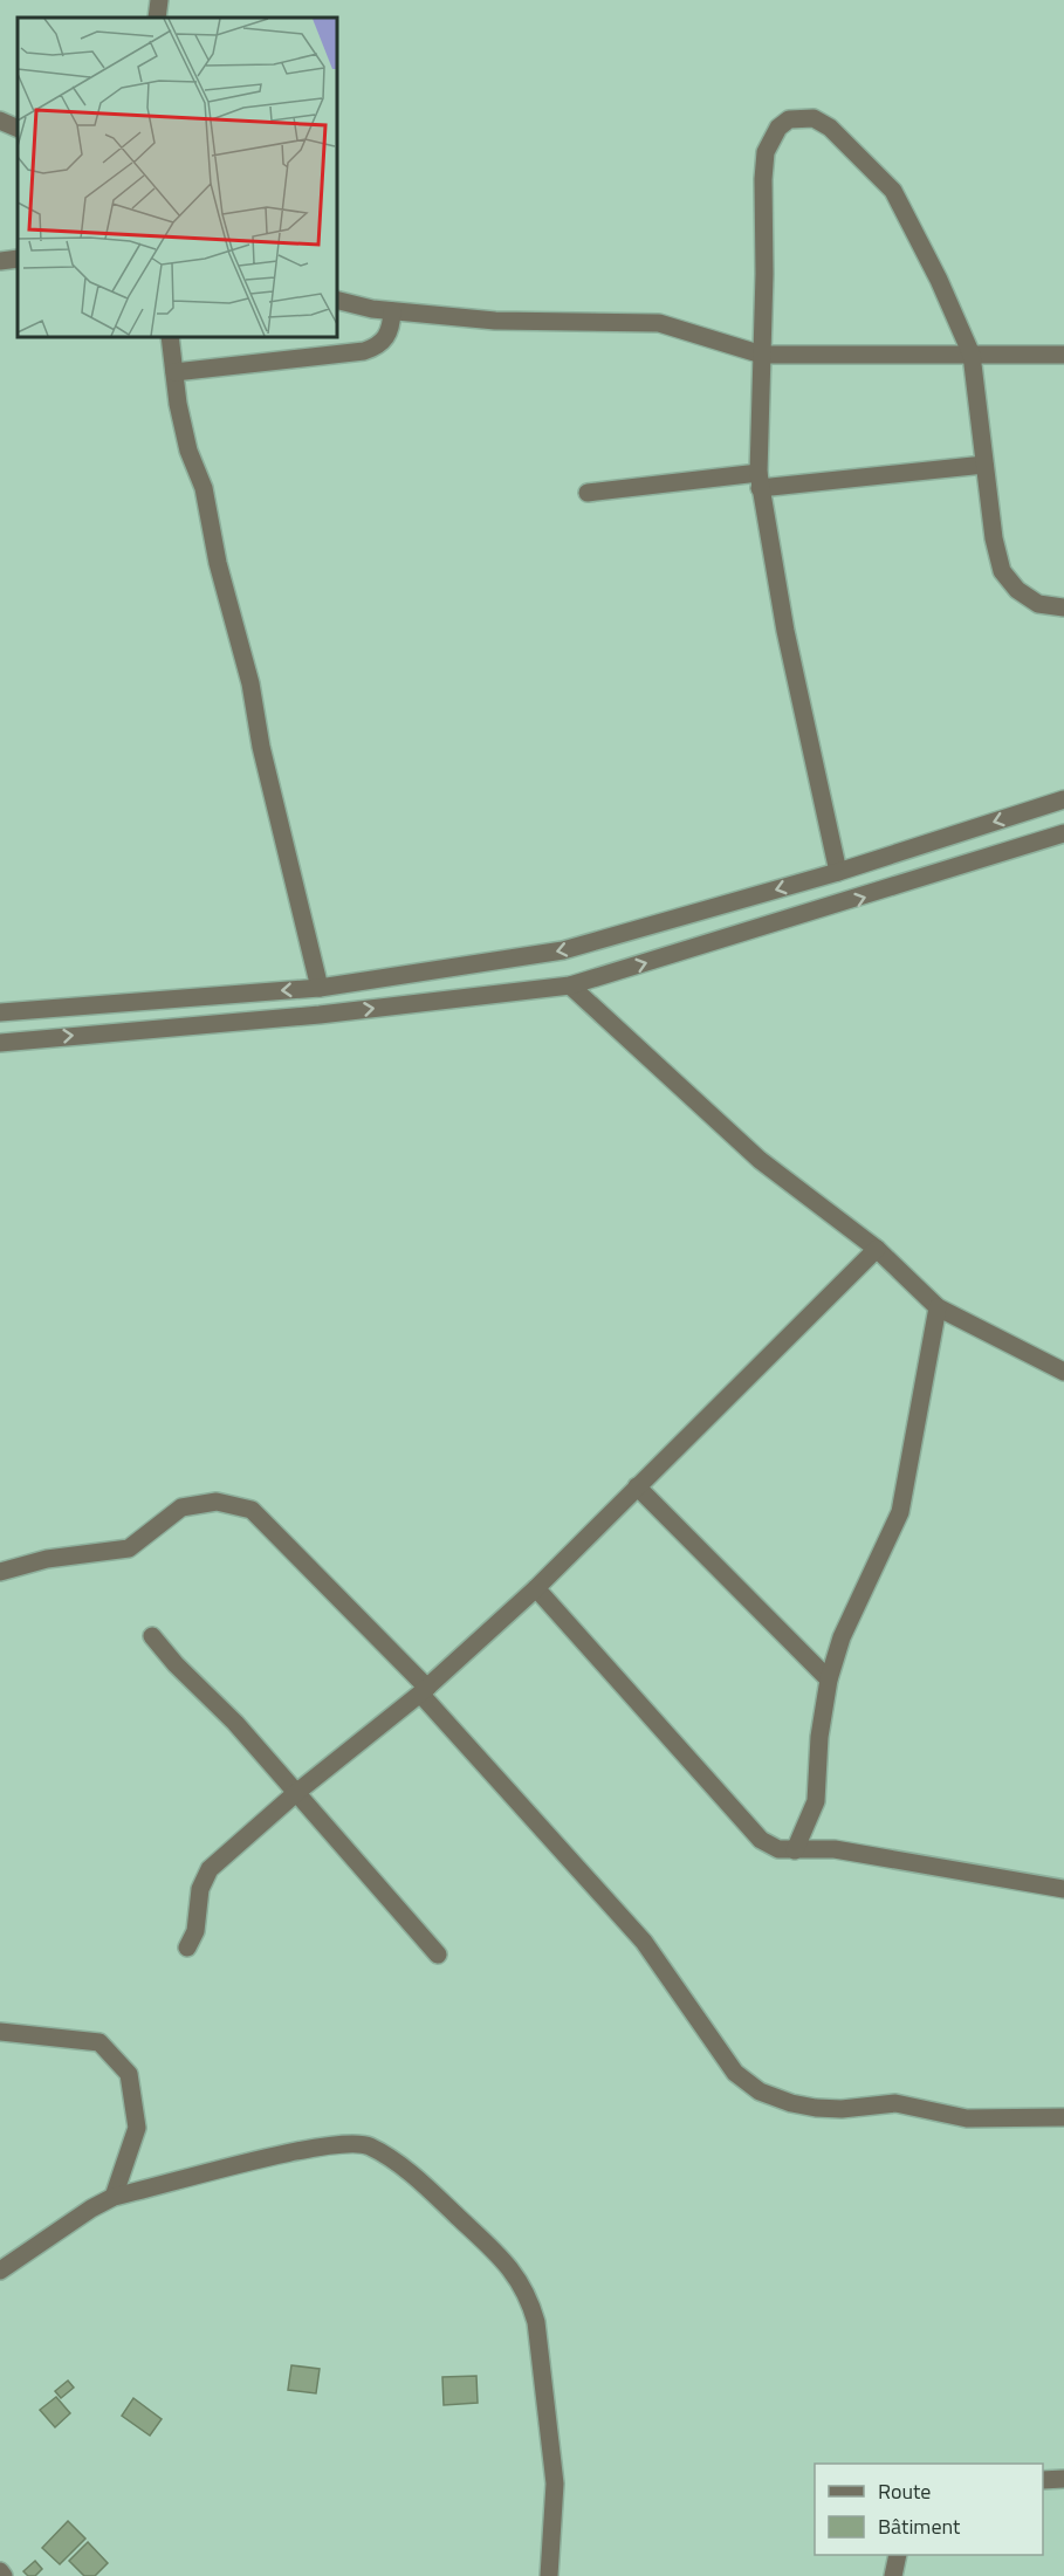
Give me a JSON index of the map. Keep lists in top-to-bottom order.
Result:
{
  "legend": ["Route", "Bâtiment"]
}
